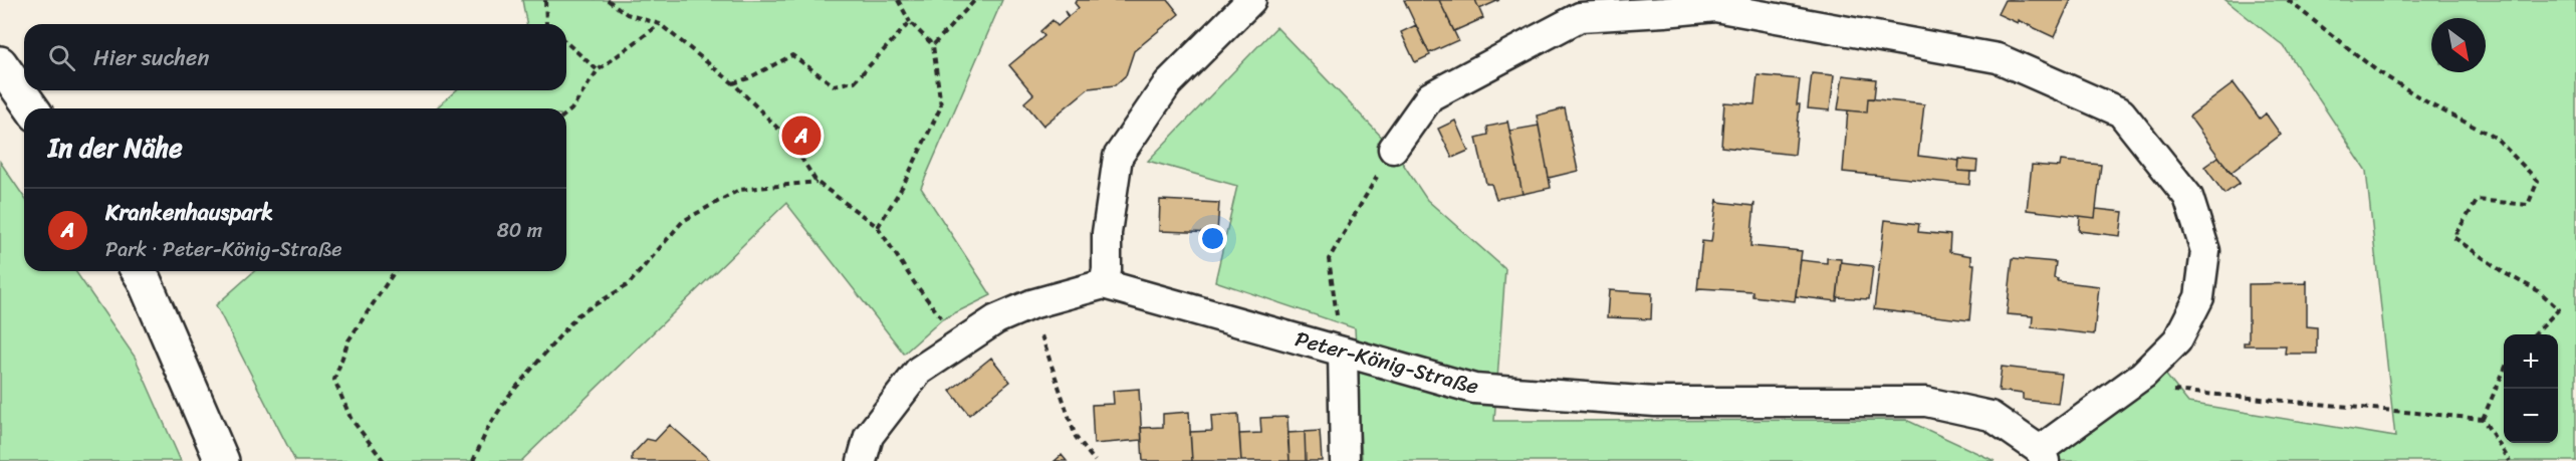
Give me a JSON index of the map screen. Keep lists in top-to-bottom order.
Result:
{
  "streets": {
    "street": ["Peter-König-Straße"]
  },
  "north": "bottom right",
  "page": {
    "search": "Hier suchen",
    "heading": "In der Nähe",
    "pins": "A",
    "list": [
      {
        "mark": "A",
        "name": "Krankenhauspark",
        "note": "Park · Peter-König-Straße",
        "value": "80 m"
      }
    ],
    "map_buttons": ["+", "−"]
  }
}
